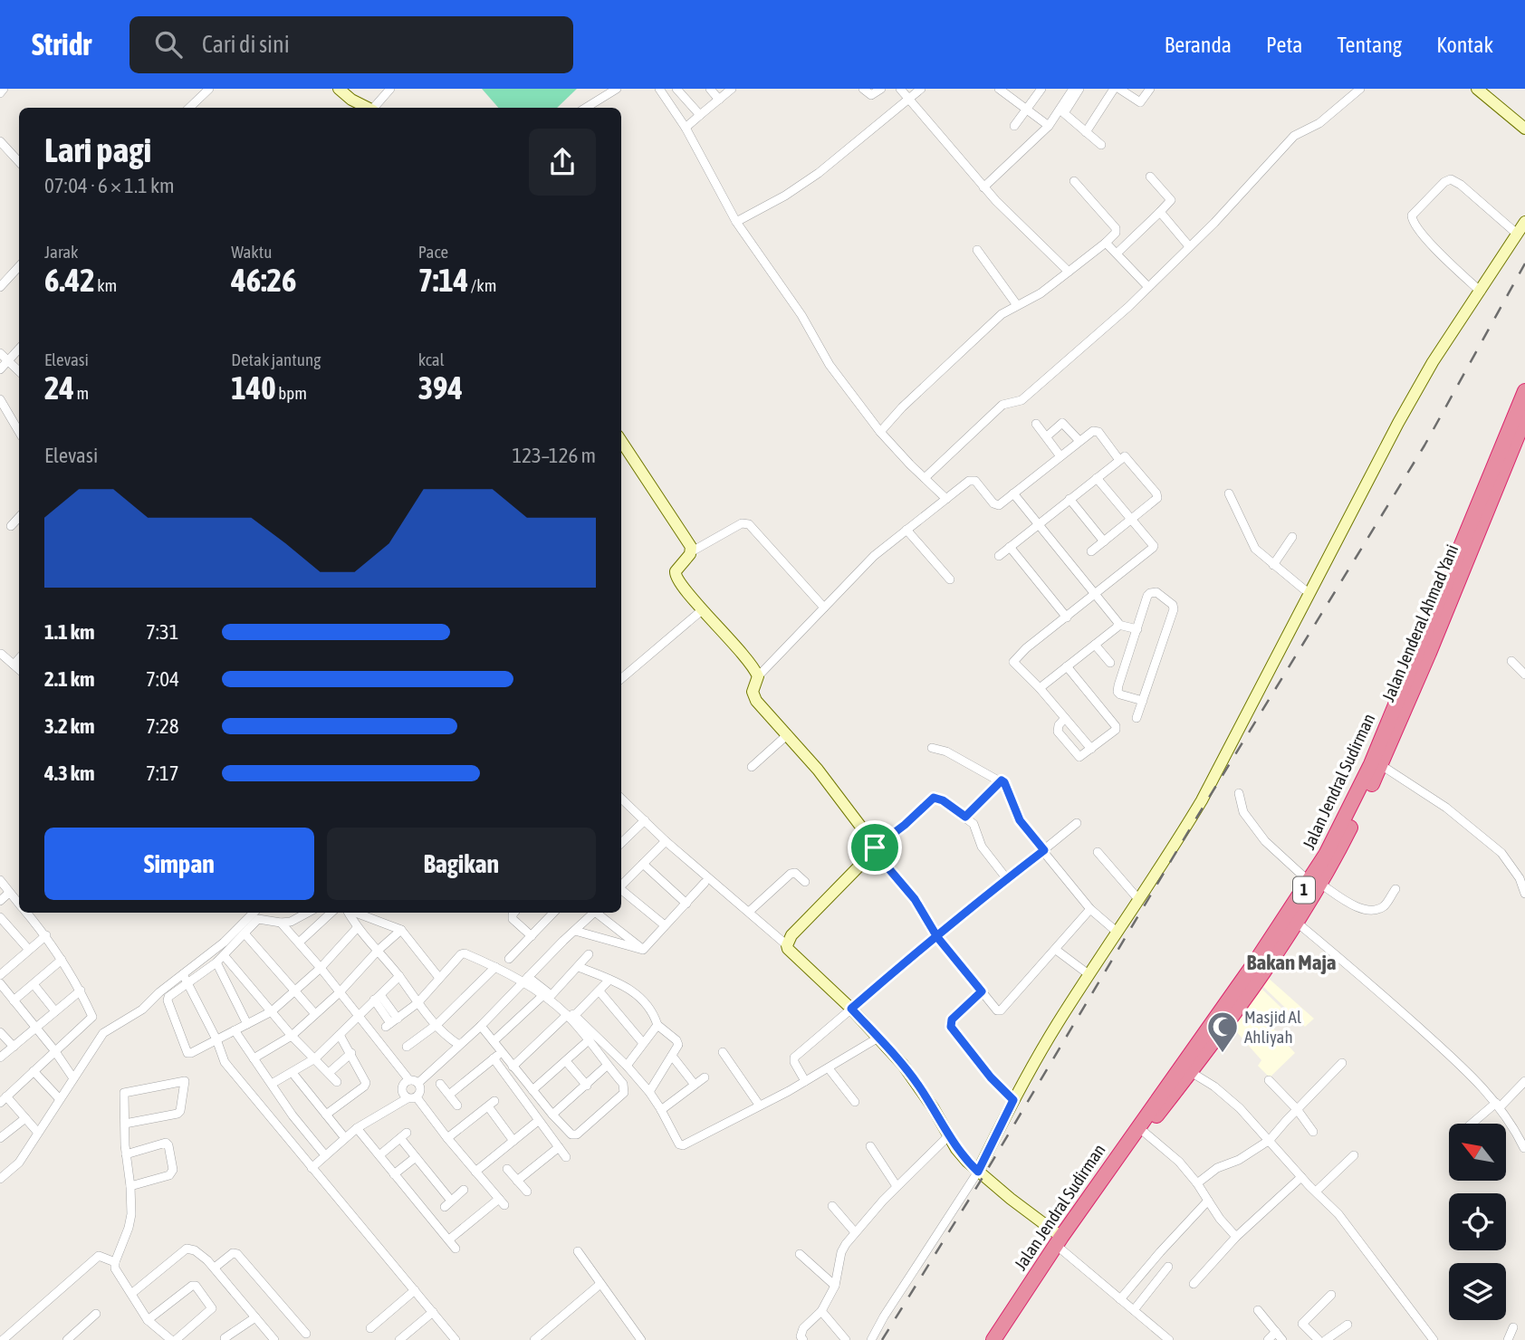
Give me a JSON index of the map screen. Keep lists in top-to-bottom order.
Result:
{
  "streets": {
    "highway": ["Jalan Jenderal Ahmad Yani", "Jalan Jendral Sudirman", "1"]
  },
  "crossings": [
    ["Jalan Jenderal Ahmad Yani", "Jalan Jendral Sudirman"]
  ],
  "districts": ["Bakan Maja"],
  "places": {
    "mosque": ["Masjid Al Ahliyah"]
  },
  "north": "top left",
  "page": {
    "header": "Stridr",
    "search": "Cari di sini",
    "nav": [
      "Beranda",
      "Peta",
      "Tentang",
      "Kontak"
    ],
    "heading": ["Lari pagi", "07:04 · 6 × 1.1 km"],
    "stats": [
      ["Jarak", "6.42 km"],
      ["Waktu", "46:26"],
      ["Pace", "7:14 /km"],
      ["Elevasi", "24 m"],
      ["Detak jantung", "140 bpm"],
      ["kcal", "394"]
    ],
    "chart": ["Elevasi", "123–126 m"],
    "list": [
      {
        "name": "1.1 km",
        "note": "7:31"
      },
      {
        "name": "2.1 km",
        "note": "7:04"
      },
      {
        "name": "3.2 km",
        "note": "7:28"
      },
      {
        "name": "4.3 km",
        "note": "7:17"
      }
    ],
    "buttons": ["Simpan", "Bagikan"]
  }
}
